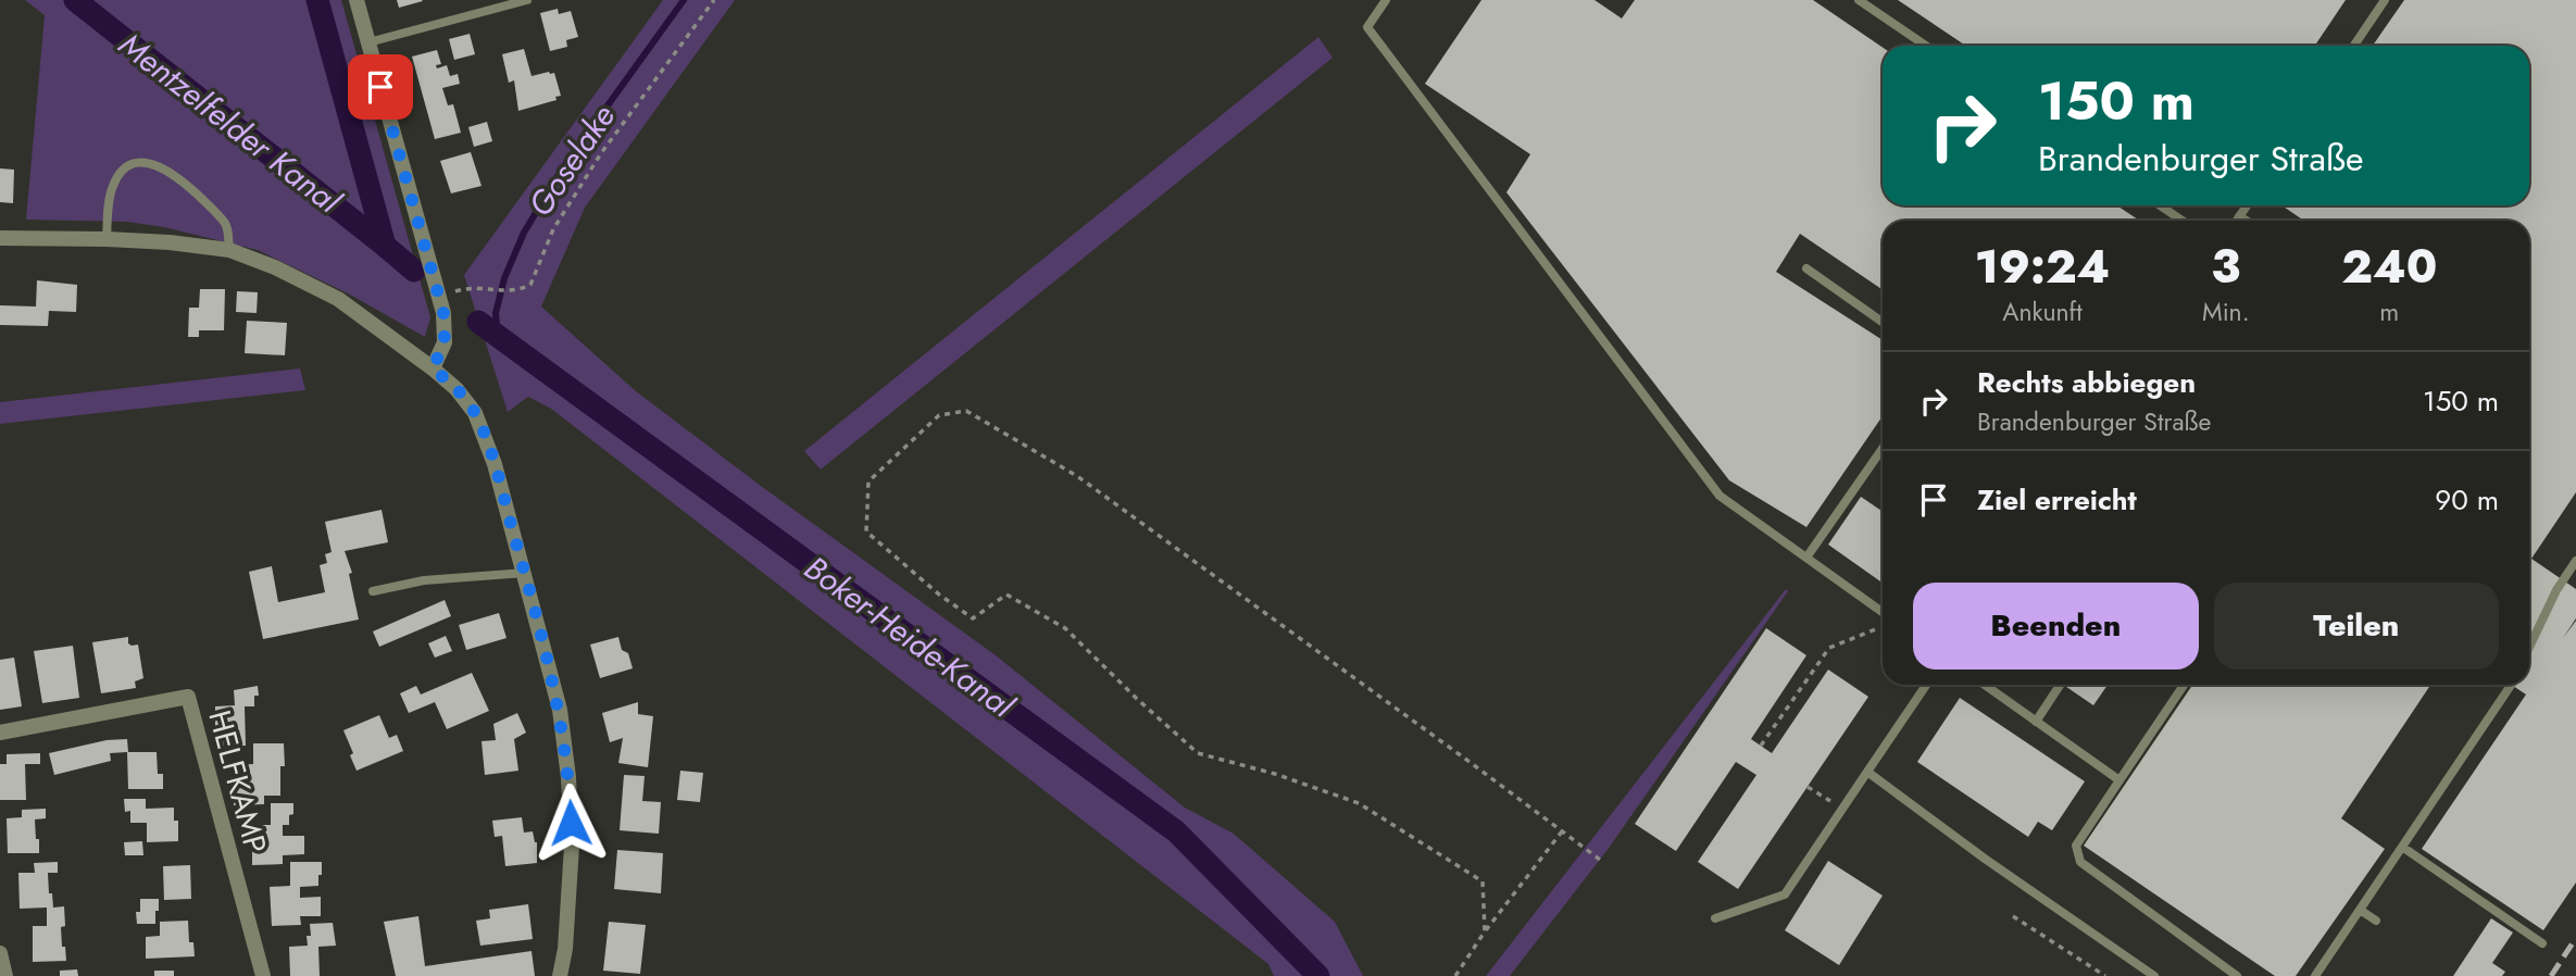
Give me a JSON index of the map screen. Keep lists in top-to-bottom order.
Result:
{
  "streets": {
    "street": ["HELFKAMP"]
  },
  "water": ["Mentzelfelder Kanal", "Goselake", "Boker-Heide-Kanal"],
  "page": {
    "turn": ["150 m", "Brandenburger Straße"],
    "eta": [
      "19:24",
      "Ankunft",
      "3",
      "Min.",
      "240",
      "m"
    ],
    "list": [
      {
        "name": "Rechts abbiegen",
        "note": "Brandenburger Straße",
        "value": "150 m"
      },
      {
        "name": "Ziel erreicht",
        "value": "90 m"
      }
    ],
    "buttons": ["Beenden", "Teilen"]
  }
}
